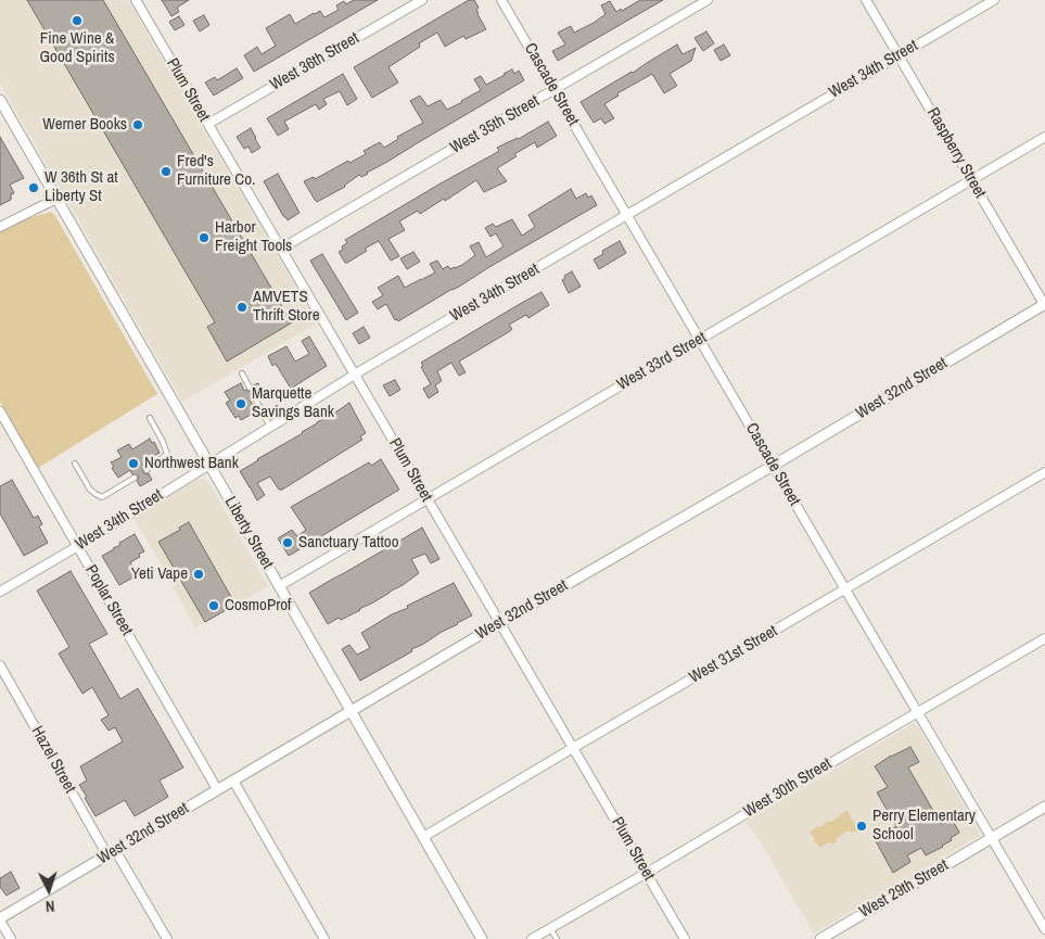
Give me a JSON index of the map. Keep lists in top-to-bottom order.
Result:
{
  "streets": {
    "street": [
      "West 36th Street",
      "West 34th Street",
      "Cascade Street",
      "Plum Street",
      "West 35th Street",
      "Raspberry Street",
      "West 33rd Street",
      "West 32nd Street",
      "Liberty Street",
      "Poplar Street",
      "West 31st Street",
      "Hazel Street",
      "West 30th Street",
      "West 29th Street"
    ]
  },
  "crossings": [
    ["West 36th Street", "Plum Street"],
    ["West 34th Street", "Cascade Street"],
    ["West 34th Street", "Plum Street"],
    ["West 34th Street", "Raspberry Street"],
    ["West 34th Street", "Liberty Street"],
    ["West 34th Street", "Poplar Street"],
    ["Cascade Street", "West 35th Street"],
    ["Cascade Street", "West 33rd Street"],
    ["Cascade Street", "West 32nd Street"],
    ["Cascade Street", "West 31st Street"],
    ["Cascade Street", "West 30th Street"],
    ["Cascade Street", "West 29th Street"],
    ["Plum Street", "West 35th Street"],
    ["Plum Street", "West 33rd Street"],
    ["Plum Street", "West 32nd Street"],
    ["Plum Street", "West 31st Street"],
    ["Plum Street", "West 30th Street"],
    ["Raspberry Street", "West 33rd Street"],
    ["Raspberry Street", "West 32nd Street"],
    ["West 33rd Street", "Liberty Street"],
    ["West 32nd Street", "Liberty Street"],
    ["West 32nd Street", "Poplar Street"],
    ["West 32nd Street", "Hazel Street"],
    ["Liberty Street", "West 31st Street"]
  ],
  "places": [
    "Fine Wine & Good Spirits",
    "Werner Books",
    "Fred's Furniture Co.",
    "W 36th St at Liberty St",
    "Harbor Freight Tools",
    "AMVETS Thrift Store",
    "Marquette Savings Bank",
    "Northwest Bank",
    "Sanctuary Tattoo",
    "Yeti Vape",
    "CosmoProf",
    "Perry Elementary School"
  ],
  "north": "bottom"
}
